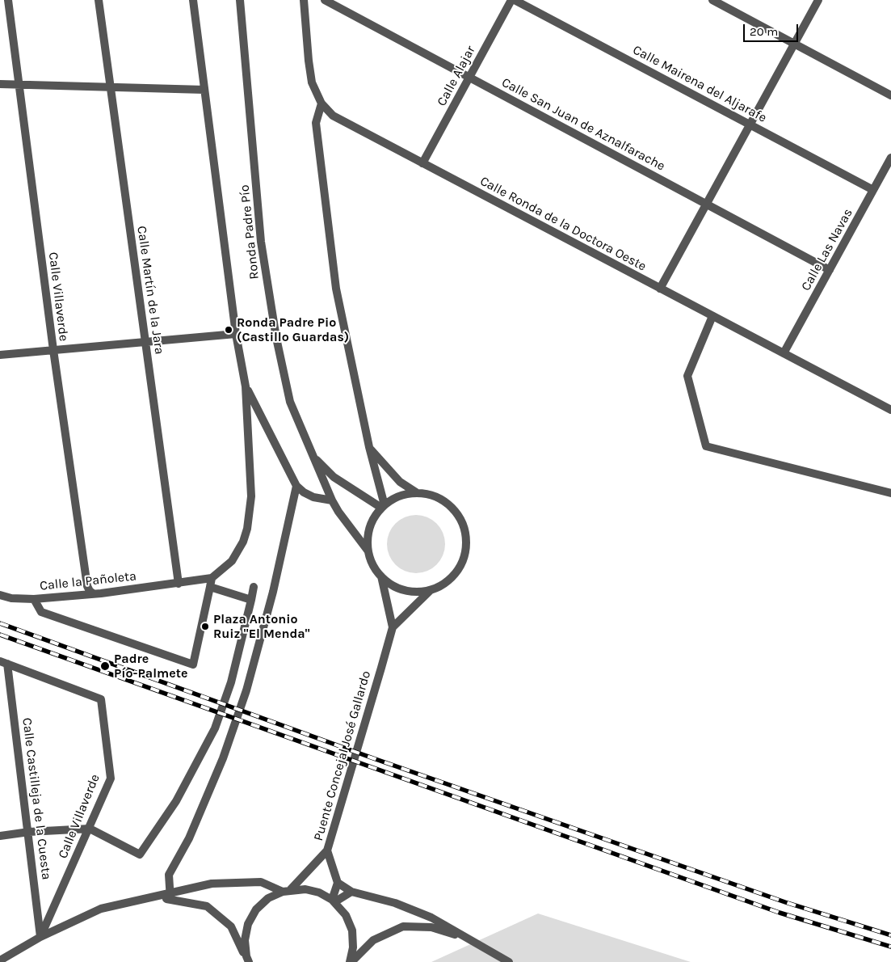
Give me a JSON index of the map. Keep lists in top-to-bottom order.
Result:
{
  "streets": {
    "street": [
      "Calle Alajar",
      "Calle Mairena del Aljarafe",
      "Calle San Juan de Aznalfarache",
      "Calle Ronda de la Doctora Oeste",
      "Ronda Padre Pío",
      "Calle Las Navas",
      "Calle Martín de la Jara",
      "Calle Villaverde",
      "Calle la Pañoleta",
      "Puente Concejal José Gallardo",
      "Calle Castilleja de la Cuesta"
    ]
  },
  "crossings": [
    ["Calle Alajar", "Calle San Juan de Aznalfarache"],
    ["Calle Alajar", "Calle Ronda de la Doctora Oeste"],
    ["Calle Mairena del Aljarafe", "Calle Las Navas"],
    ["Calle San Juan de Aznalfarache", "Calle Las Navas"],
    ["Calle Ronda de la Doctora Oeste", "Calle Las Navas"],
    ["Calle Martín de la Jara", "Calle la Pañoleta"],
    ["Calle Villaverde", "Calle la Pañoleta"],
    ["Calle Villaverde", "Calle Castilleja de la Cuesta"]
  ],
  "places": ["Ronda Padre Pio (Castillo Guardas)", "Plaza Antonio Ruiz \"El Menda\"", "Padre Pío-Palmete"],
  "scale_bar": "20 m"
}
